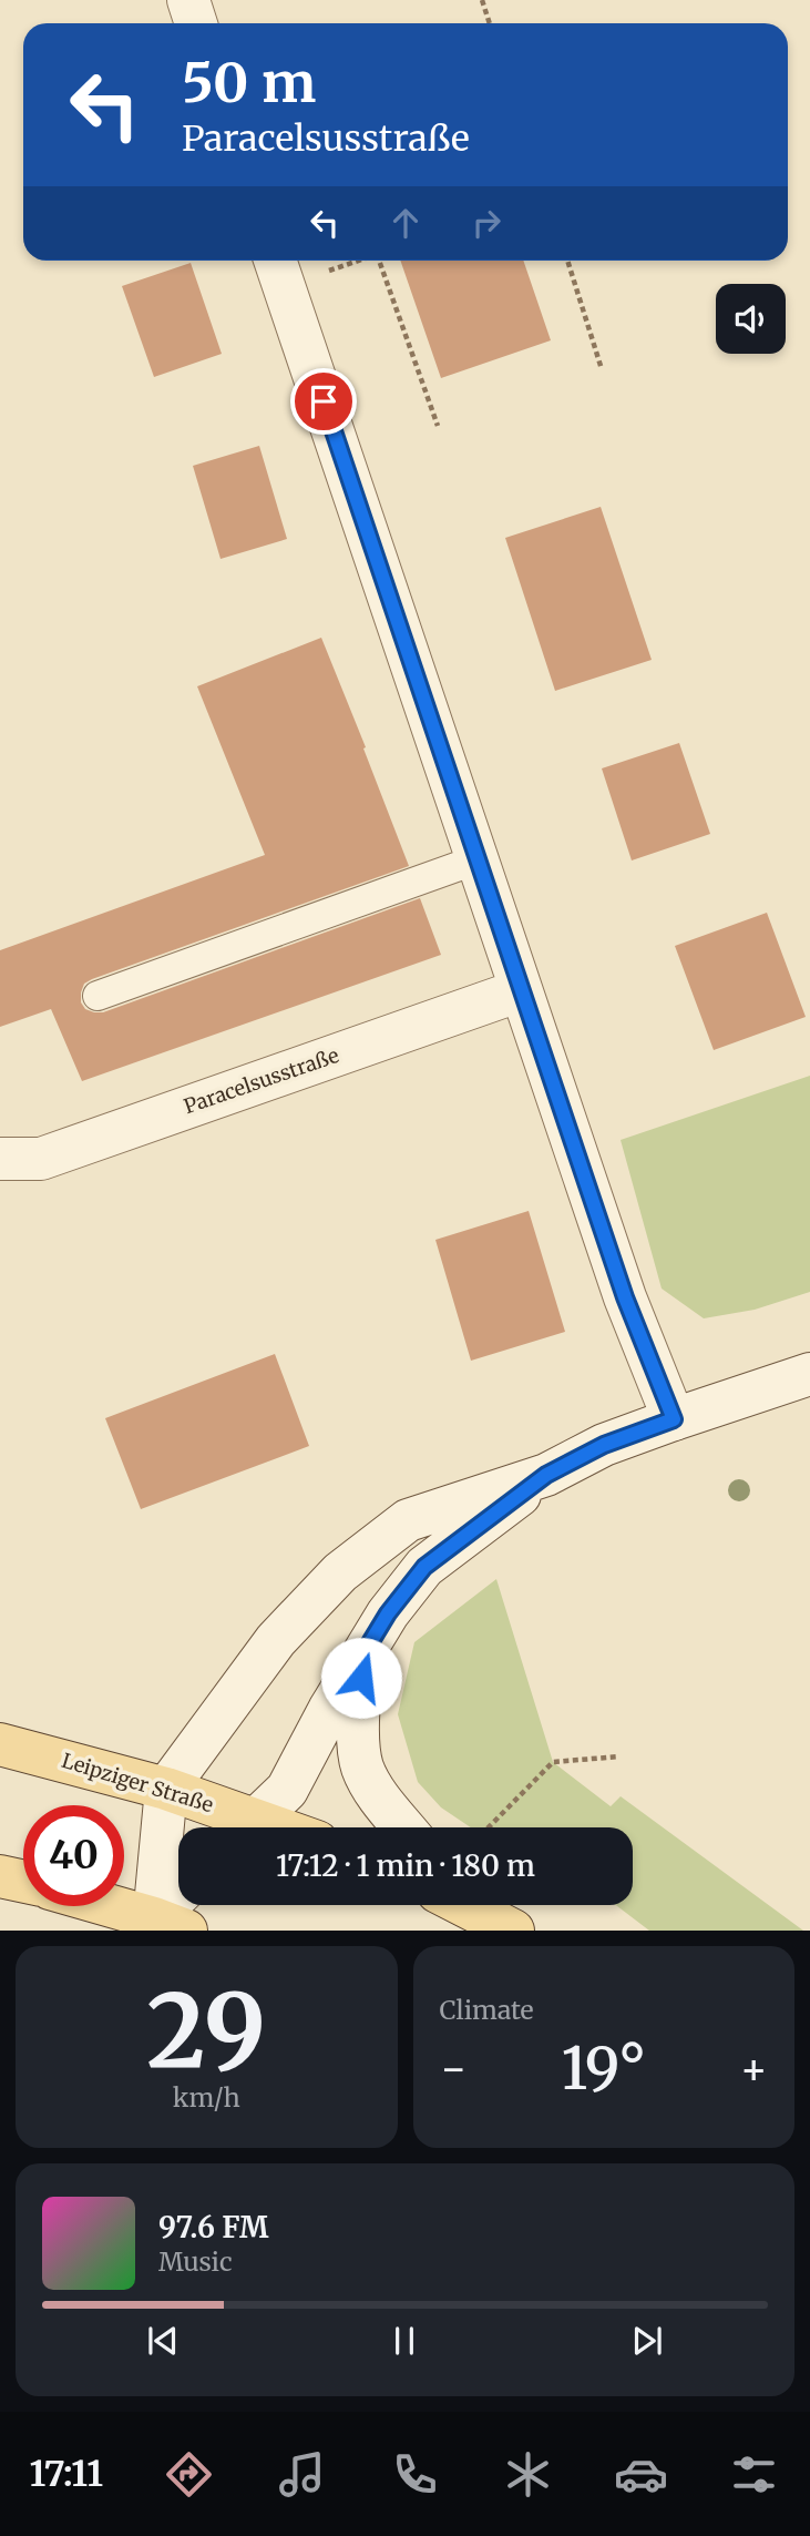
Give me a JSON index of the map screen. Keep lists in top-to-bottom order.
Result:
{
  "streets": {
    "main road": ["Leipziger Straße"],
    "street": ["Paracelsusstraße"]
  },
  "page": {
    "turn": ["50 m", "Paracelsusstraße"],
    "limit": "40",
    "trip": "17:12 · 1 min · 180 m",
    "tile": [
      ["29", "km/h"],
      "Climate"
    ],
    "heat": ["−", "19°", "+"],
    "song": ["97.6 FM", "Music"],
    "tabs": "17:11"
  }
}
